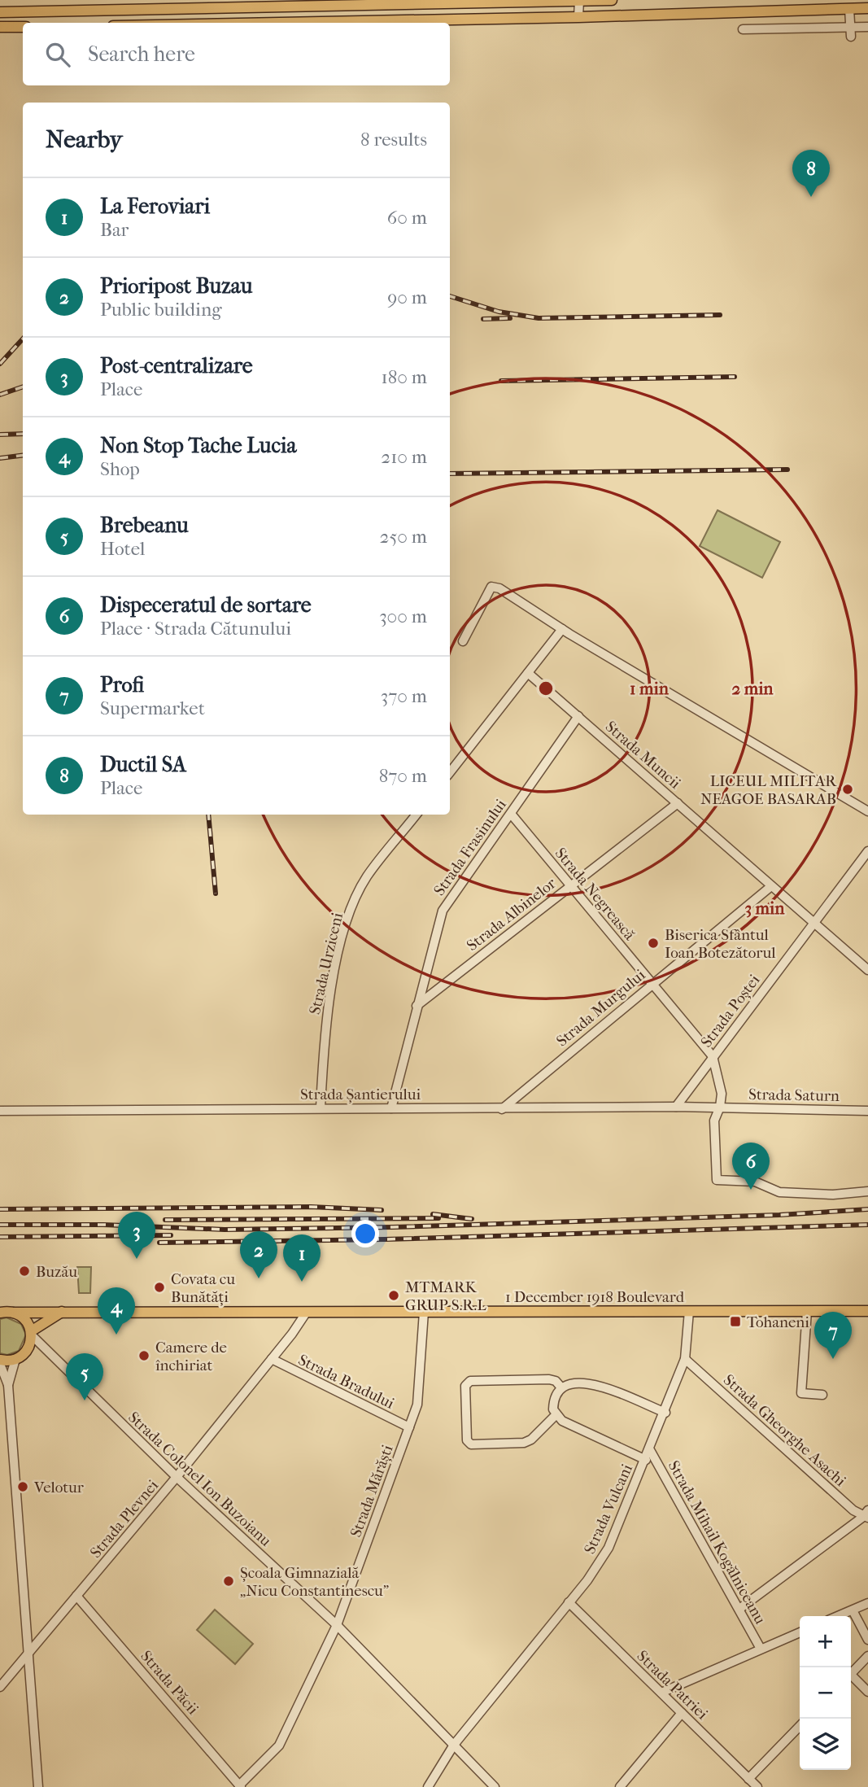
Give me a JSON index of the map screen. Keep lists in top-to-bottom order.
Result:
{
  "streets": {
    "main road": ["1 December 1918 Boulevard"],
    "street": [
      "Strada Muncii",
      "Strada Frasinului",
      "Strada Negrească",
      "Strada Albinelor",
      "Strada Urziceni",
      "Strada Murgului",
      "Strada Poștei",
      "Strada Șantierului",
      "Strada Saturn",
      "Strada Bradului",
      "Strada Gheorghe Asachi",
      "Strada Colonel Ion Buzoianu",
      "Strada Mărăști",
      "Strada Vulcani",
      "Strada Plevnei",
      "Strada Mihail Kogălniceanu",
      "Strada Păcii",
      "Strada Patriei"
    ]
  },
  "crossings": [
    ["Strada Muncii", "Strada Frasinului"],
    ["Strada Muncii", "Strada Albinelor"],
    ["Strada Muncii", "Strada Murgului"],
    ["Strada Muncii", "Strada Poștei"],
    ["Strada Frasinului", "Strada Negrească"],
    ["Strada Frasinului", "Strada Albinelor"],
    ["Strada Frasinului", "Strada Șantierului"],
    ["Strada Negrească", "Strada Albinelor"],
    ["Strada Negrească", "Strada Murgului"],
    ["Strada Negrească", "Strada Poștei"],
    ["Strada Negrească", "Strada Șantierului"],
    ["Strada Negrească", "Strada Saturn"],
    ["Strada Urziceni", "Strada Șantierului"],
    ["Strada Murgului", "Strada Șantierului"],
    ["Strada Poștei", "Strada Șantierului"],
    ["Strada Șantierului", "Strada Saturn"],
    ["1 December 1918 Boulevard", "Strada Mărăști"],
    ["1 December 1918 Boulevard", "Strada Vulcani"],
    ["1 December 1918 Boulevard", "Strada Plevnei"],
    ["Strada Bradului", "Strada Mărăști"],
    ["Strada Bradului", "Strada Plevnei"],
    ["Strada Gheorghe Asachi", "Strada Vulcani"],
    ["Strada Colonel Ion Buzoianu", "Strada Mărăști"],
    ["Strada Colonel Ion Buzoianu", "Strada Vulcani"],
    ["Strada Colonel Ion Buzoianu", "Strada Plevnei"],
    ["Strada Mărăști", "Strada Păcii"],
    ["Strada Vulcani", "Strada Mihail Kogălniceanu"],
    ["Strada Vulcani", "Strada Patriei"],
    ["Strada Plevnei", "Strada Păcii"]
  ],
  "places": {
    "other": [
      "LICEUL MILITAR NEAGOE BASARAB",
      "Biserica Sfântul Ioan Botezătorul",
      "Buzău",
      "Covata cu Bunătăți",
      "MTMARK GRUP S.R.L",
      "Camere de închiriat",
      "Velotur",
      "Școala Gimnazială „Nicu Constantinescu”"
    ],
    "transit": ["Tohaneni"]
  },
  "page": {
    "search": "Search here",
    "heading": ["Nearby", "8 results"],
    "pins": [
      "8",
      "6",
      "3",
      "2",
      "1",
      "4",
      "7",
      "5"
    ],
    "list": [
      {
        "mark": "1",
        "name": "La Feroviari",
        "note": "Bar",
        "value": "60 m"
      },
      {
        "mark": "2",
        "name": "Prioripost Buzau",
        "note": "Public building",
        "value": "90 m"
      },
      {
        "mark": "3",
        "name": "Post-centralizare",
        "note": "Place",
        "value": "180 m"
      },
      {
        "mark": "4",
        "name": "Non Stop Tache Lucia",
        "note": "Shop",
        "value": "210 m"
      },
      {
        "mark": "5",
        "name": "Brebeanu",
        "note": "Hotel",
        "value": "250 m"
      },
      {
        "mark": "6",
        "name": "Dispeceratul de sortare",
        "note": "Place · Strada Cătunului",
        "value": "300 m"
      },
      {
        "mark": "7",
        "name": "Profi",
        "note": "Supermarket",
        "value": "370 m"
      },
      {
        "mark": "8",
        "name": "Ductil SA",
        "note": "Place",
        "value": "870 m"
      }
    ],
    "map_buttons": ["+", "−"]
  },
  "rings": ["1 min", "2 min", "3 min"]
}
